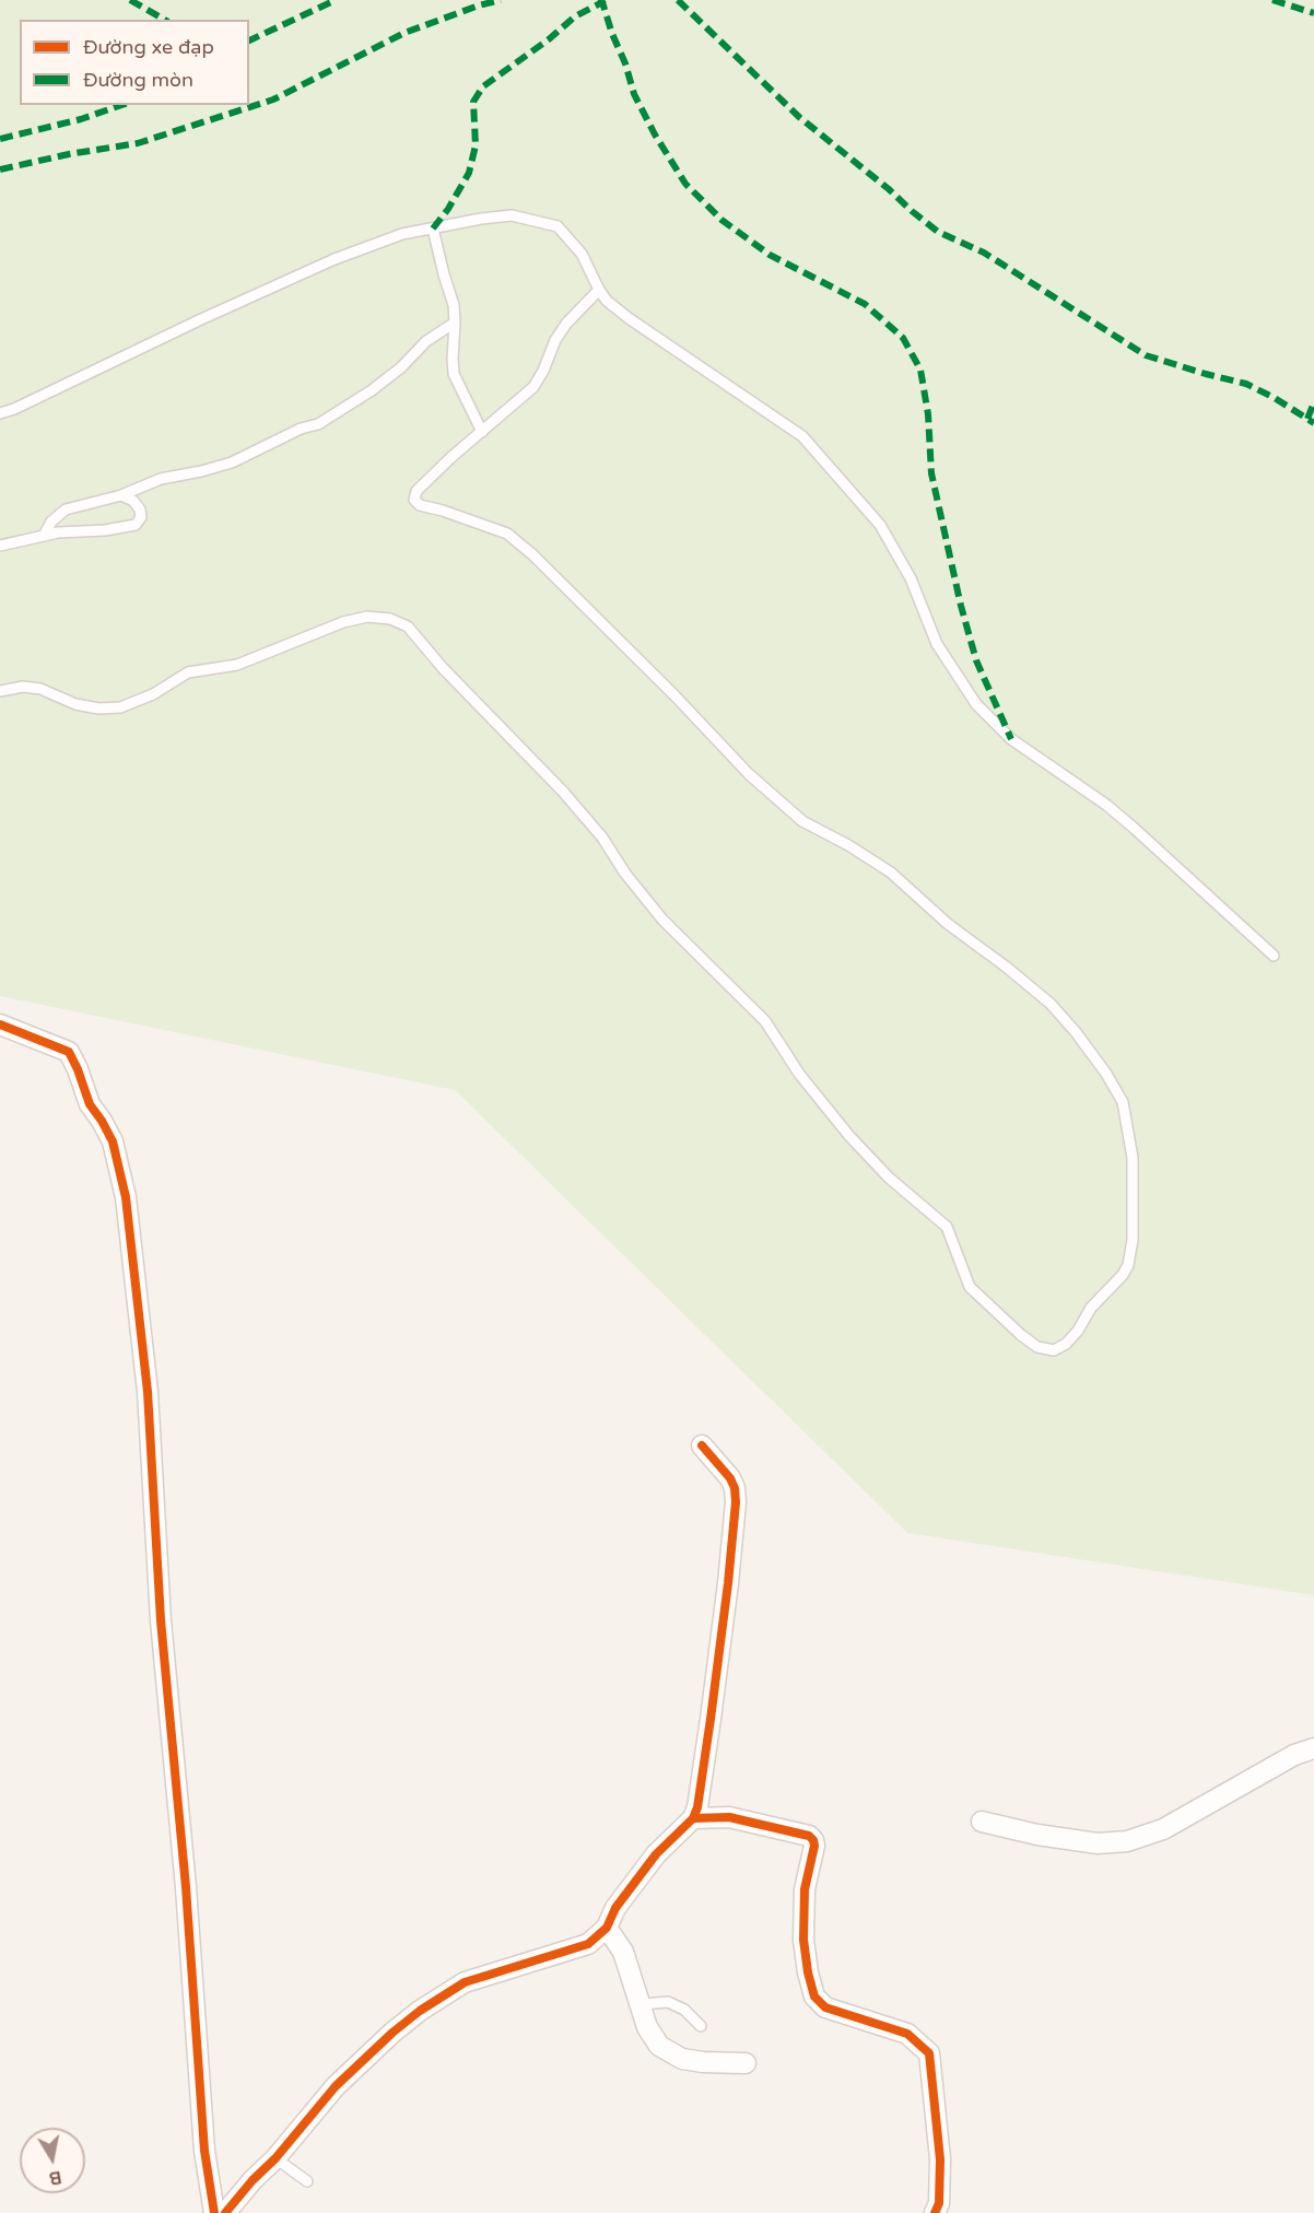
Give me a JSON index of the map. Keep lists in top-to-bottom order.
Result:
{
  "legend": ["Đường xe đạp", "Đường mòn"],
  "north": "bottom"
}
